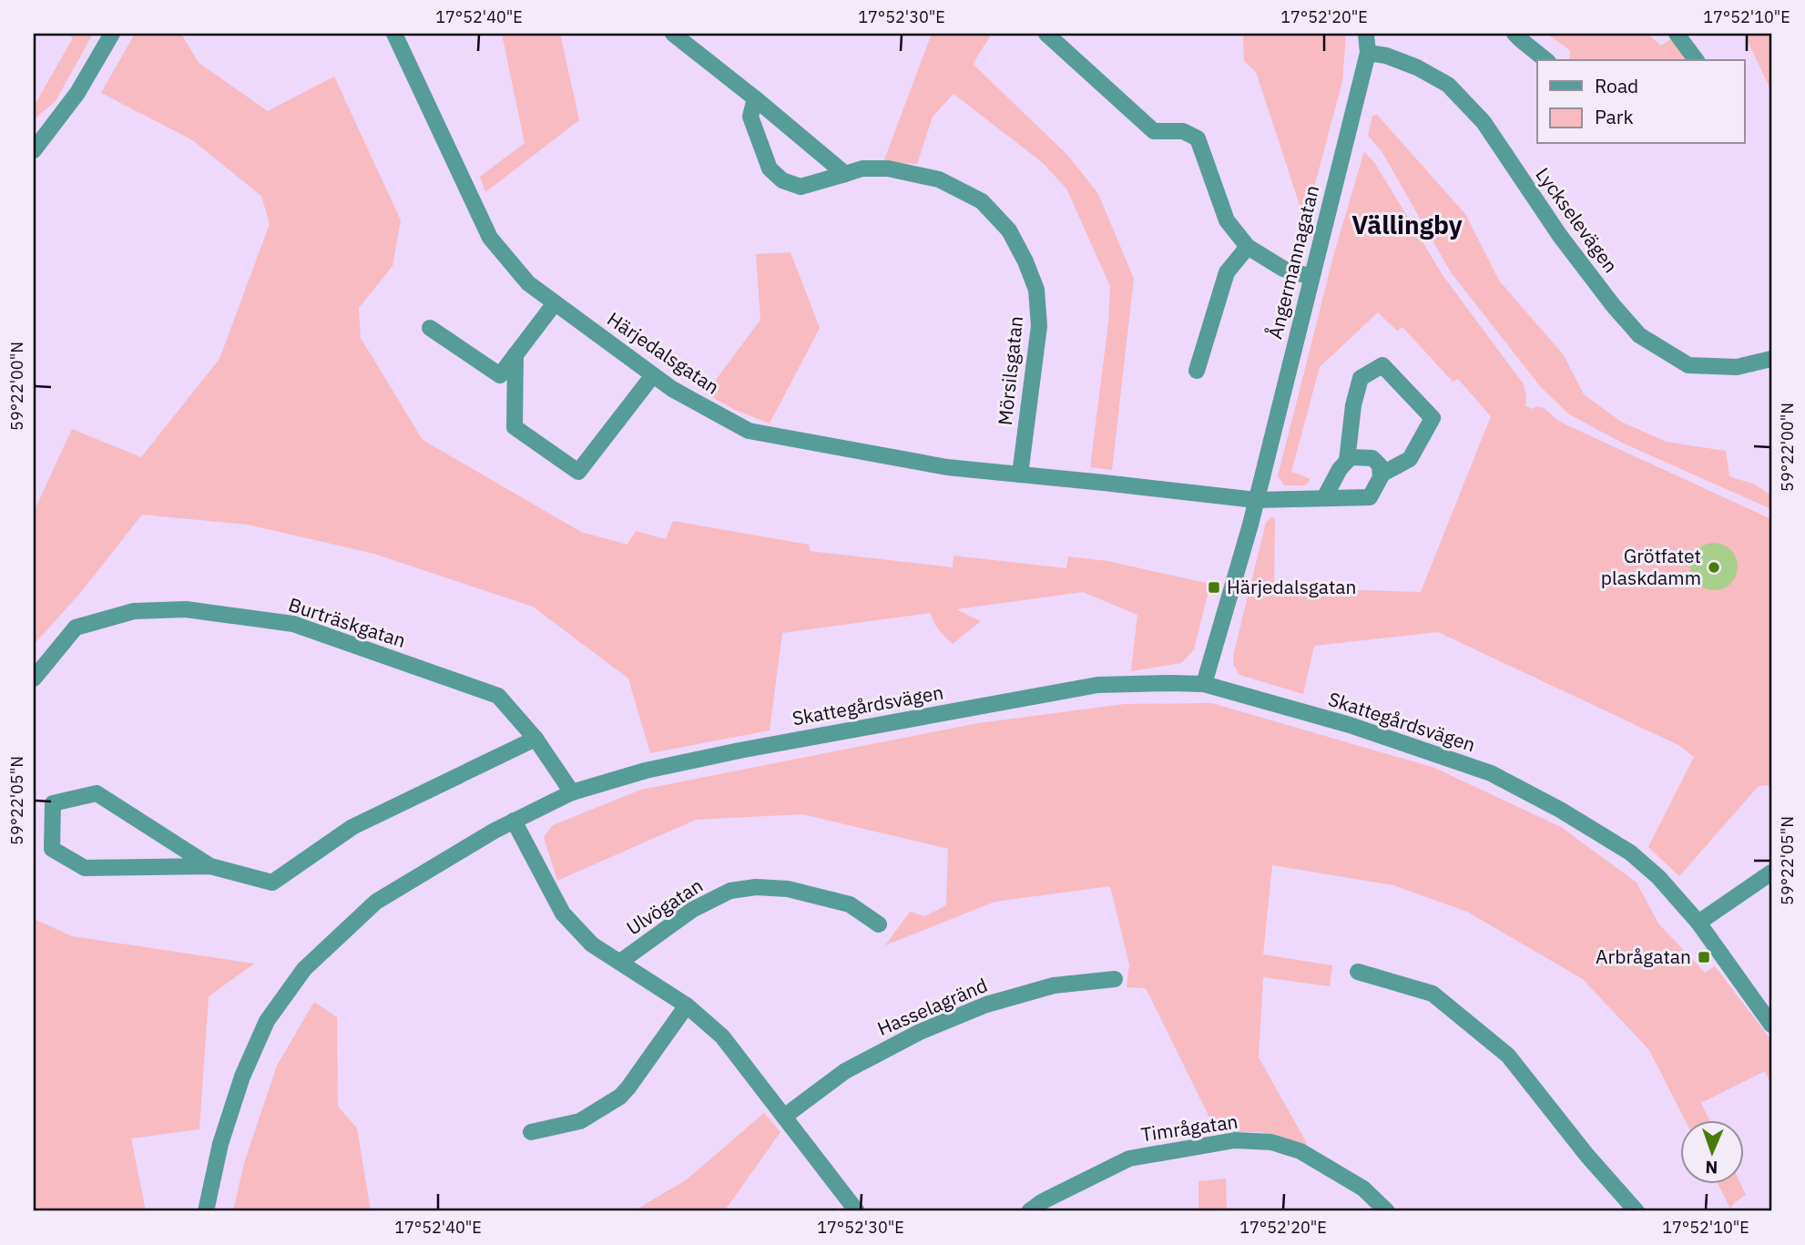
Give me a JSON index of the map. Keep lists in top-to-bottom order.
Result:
{
  "streets": {
    "street": [
      "Lyckselevägen",
      "Ångermannagatan",
      "Härjedalsgatan",
      "Mörsilsgatan",
      "Burträskgatan",
      "Skattegårdsvägen",
      "Ulvögatan",
      "Hasselagränd",
      "Timrågatan"
    ]
  },
  "crossings": [
    ["Lyckselevägen", "Ångermannagatan"],
    ["Ångermannagatan", "Härjedalsgatan"],
    ["Ångermannagatan", "Skattegårdsvägen"],
    ["Härjedalsgatan", "Mörsilsgatan"],
    ["Burträskgatan", "Skattegårdsvägen"]
  ],
  "districts": ["Vällingby"],
  "places": {
    "other": ["Grötfatet plaskdamm"],
    "transit": ["Härjedalsgatan", "Arbrågatan"]
  },
  "legend": ["Road", "Park"],
  "north": "bottom",
  "coordinates": [
    "17°52'40\"E",
    "17°52'30\"E",
    "17°52'20\"E",
    "17°52'10\"E",
    "59°22'00\"N",
    "59°22'05\"N"
  ]
}
